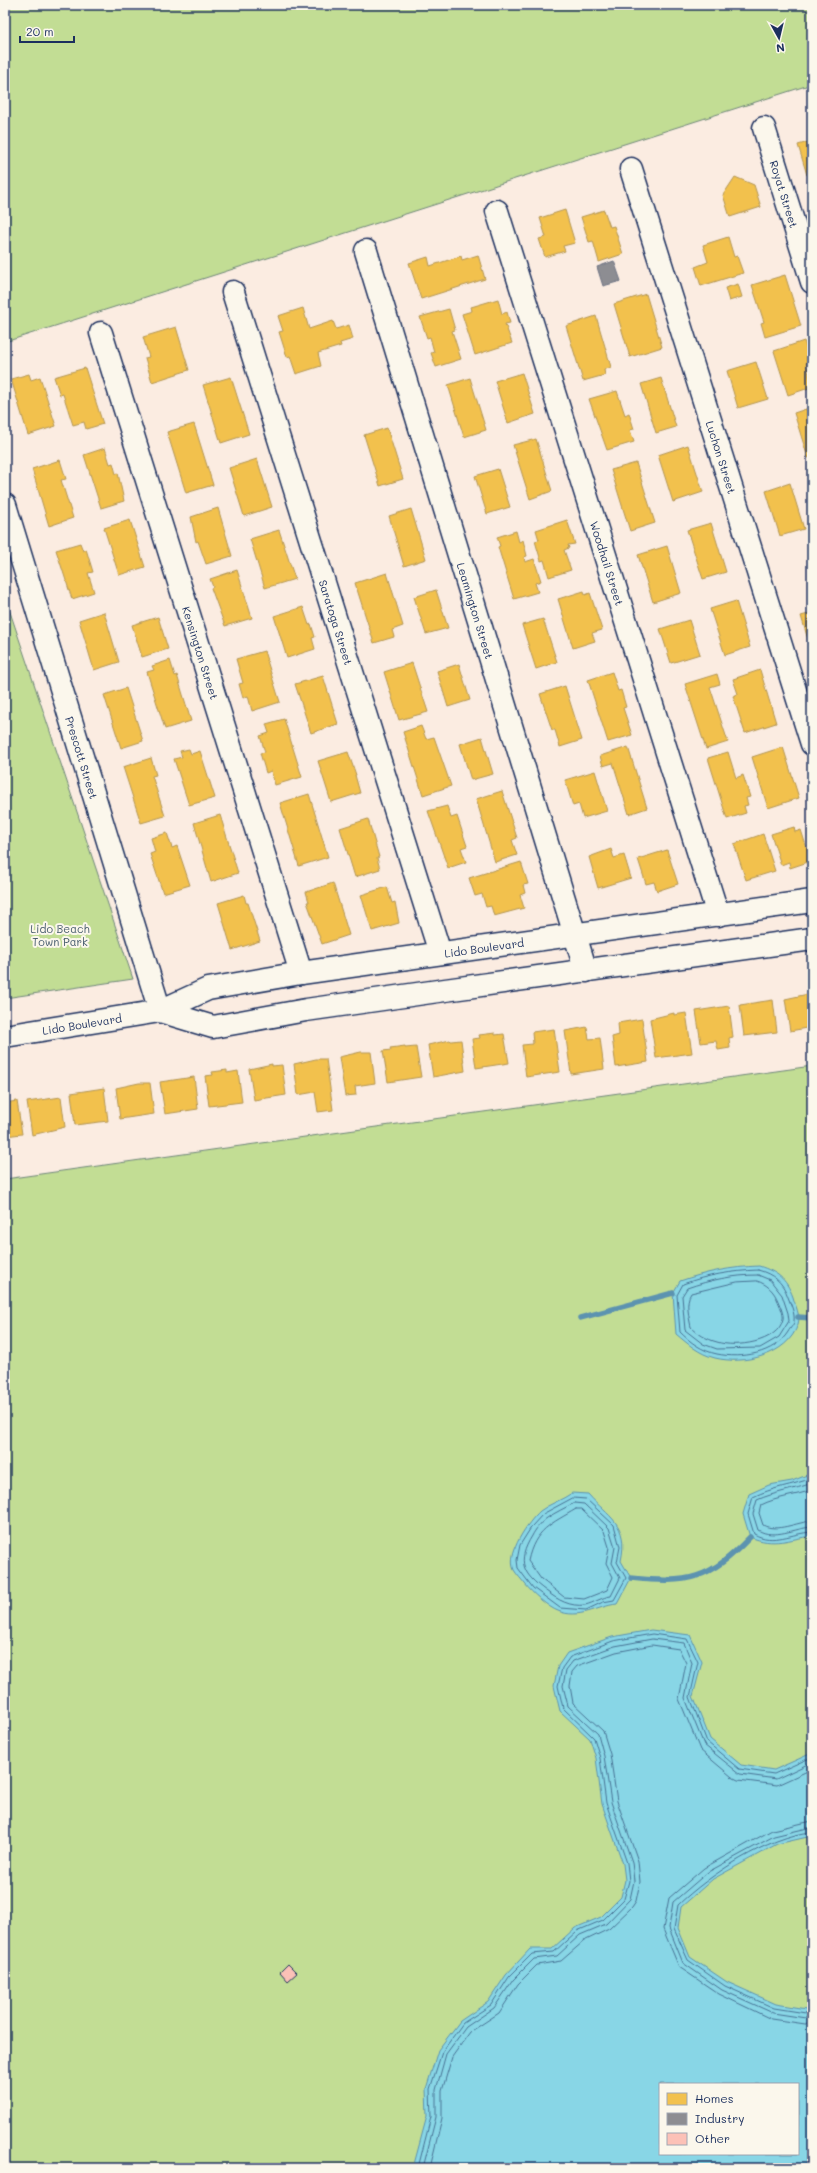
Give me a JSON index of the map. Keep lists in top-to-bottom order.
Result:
{
  "streets": {
    "main road": [
      "Royat Street",
      "Luchon Street",
      "Woodhail Street",
      "Leamington Street",
      "Saratoga Street",
      "Kensington Street",
      "Prescott Street",
      "Lido Boulevard"
    ]
  },
  "crossings": [
    ["Woodhail Street", "Lido Boulevard"],
    ["Leamington Street", "Lido Boulevard"],
    ["Saratoga Street", "Lido Boulevard"],
    ["Kensington Street", "Lido Boulevard"],
    ["Prescott Street", "Lido Boulevard"]
  ],
  "parks": ["Lido Beach Town Park"],
  "legend": ["Homes", "Industry", "Other"],
  "scale_bar": "20 m",
  "north": "bottom"
}
